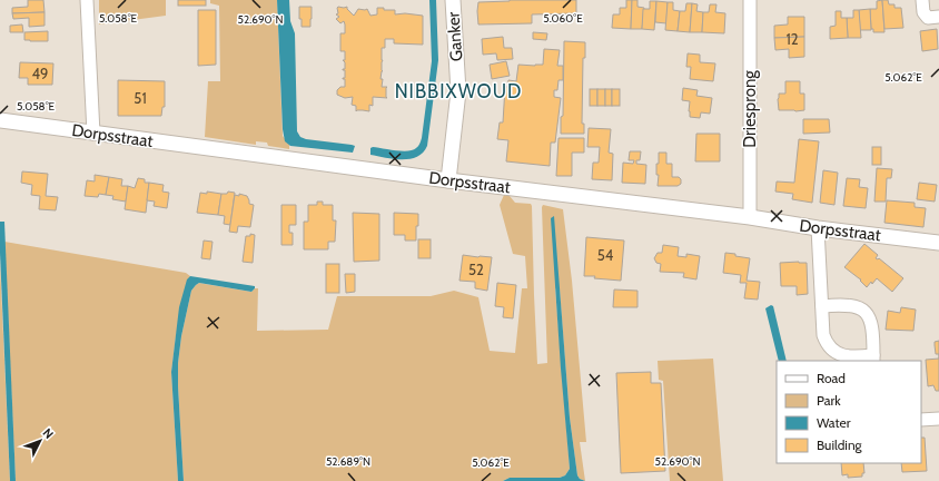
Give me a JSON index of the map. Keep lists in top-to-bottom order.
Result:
{
  "streets": {
    "street": ["Ganker", "Driesprong", "Dorpsstraat"]
  },
  "crossings": [
    ["Ganker", "Dorpsstraat"],
    ["Driesprong", "Dorpsstraat"]
  ],
  "districts": ["NIBBIXWOUD"],
  "house_numbers": [
    "12",
    "49",
    "51",
    "54",
    "52"
  ],
  "legend": [
    "Road",
    "Park",
    "Water",
    "Building"
  ],
  "north": "top right",
  "coordinates": [
    "5.058°E",
    "5.060°E",
    "52.690°N",
    "5.062°E",
    "52.689°N"
  ]
}
